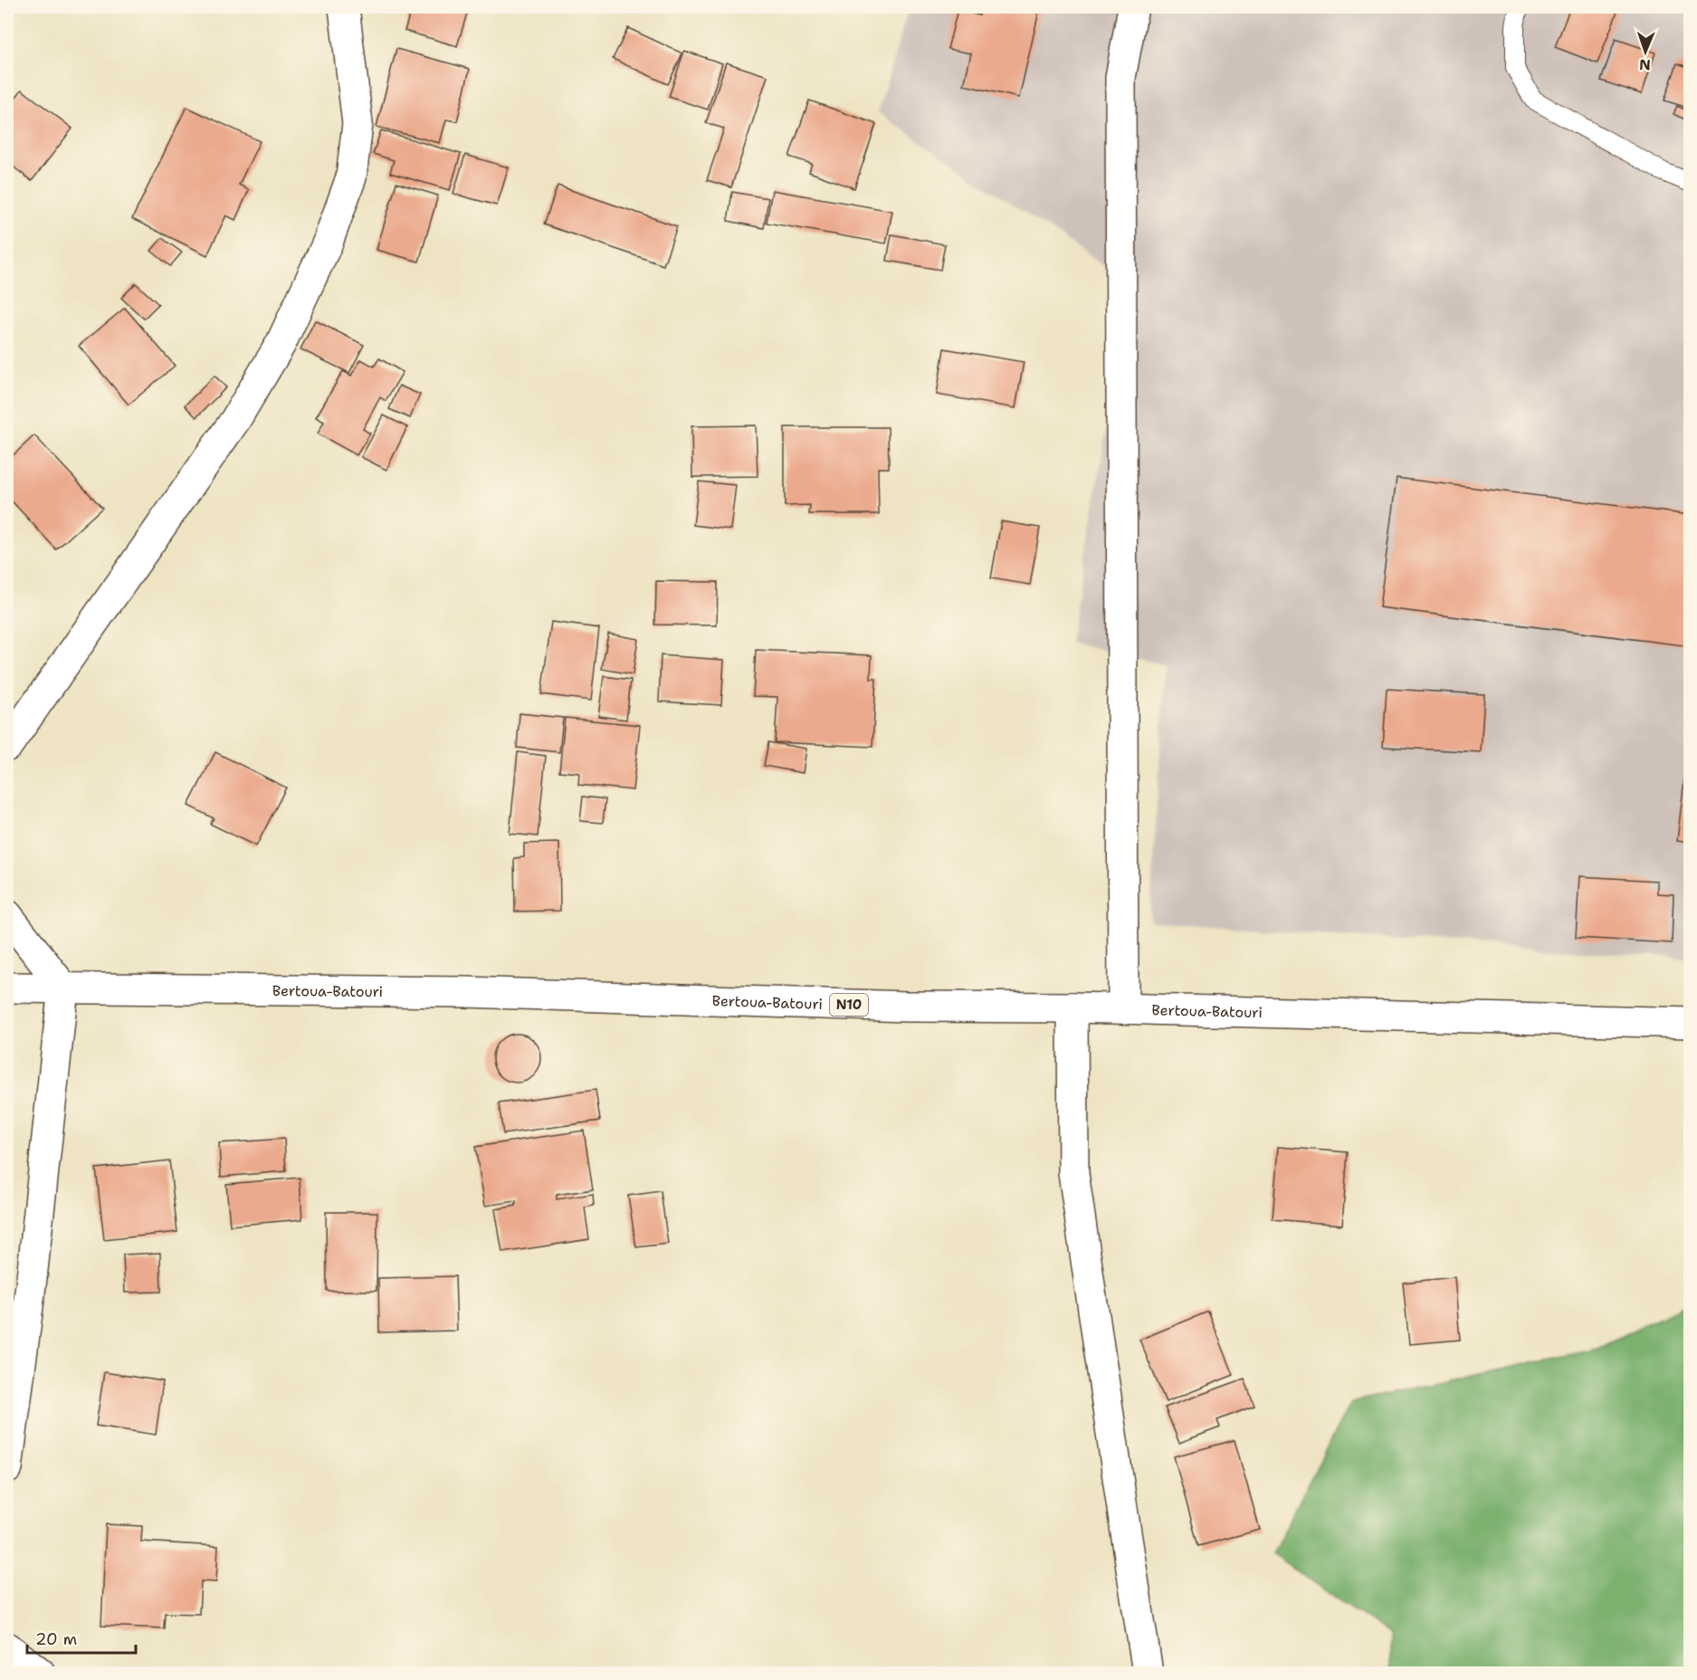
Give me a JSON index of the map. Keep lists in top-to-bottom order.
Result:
{
  "streets": {
    "main road": ["Bertoua-Batouri", "N10"]
  },
  "scale_bar": "20 m",
  "north": "bottom"
}
